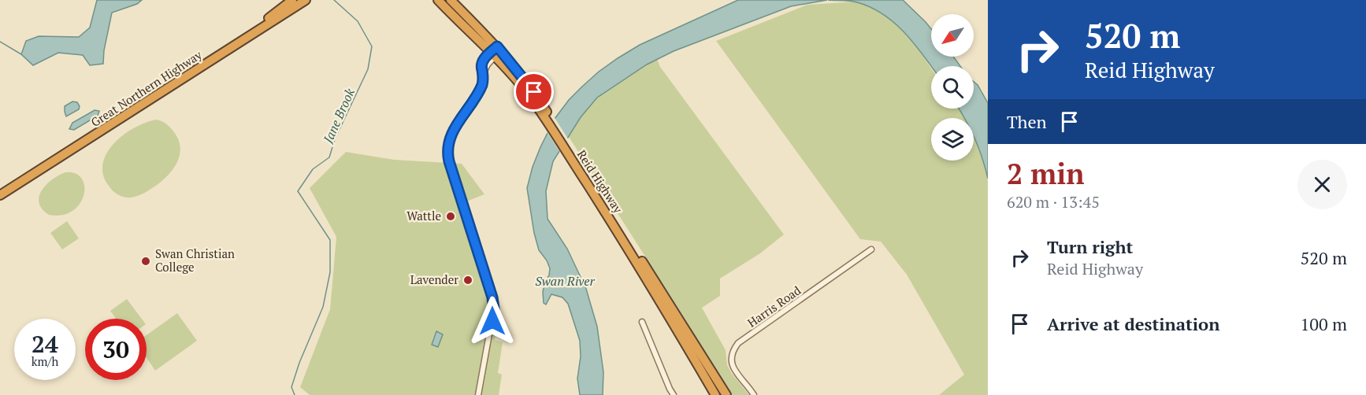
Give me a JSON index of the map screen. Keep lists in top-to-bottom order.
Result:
{
  "streets": {
    "highway": ["Great Northern Highway", "Reid Highway"],
    "street": ["Harris Road"]
  },
  "water": ["Jane Brook", "Swan River"],
  "places": ["Wattle", "Swan Christian College", "Lavender"],
  "north": "bottom left",
  "page": {
    "turn": ["520 m", "Reid Highway"],
    "then": "Then",
    "heading": ["2 min", "620 m · 13:45"],
    "list": [
      {
        "name": "Turn right",
        "note": "Reid Highway",
        "value": "520 m"
      },
      {
        "name": "Arrive at destination",
        "value": "100 m"
      }
    ],
    "speed": "24 km/h",
    "limit": "30"
  }
}
